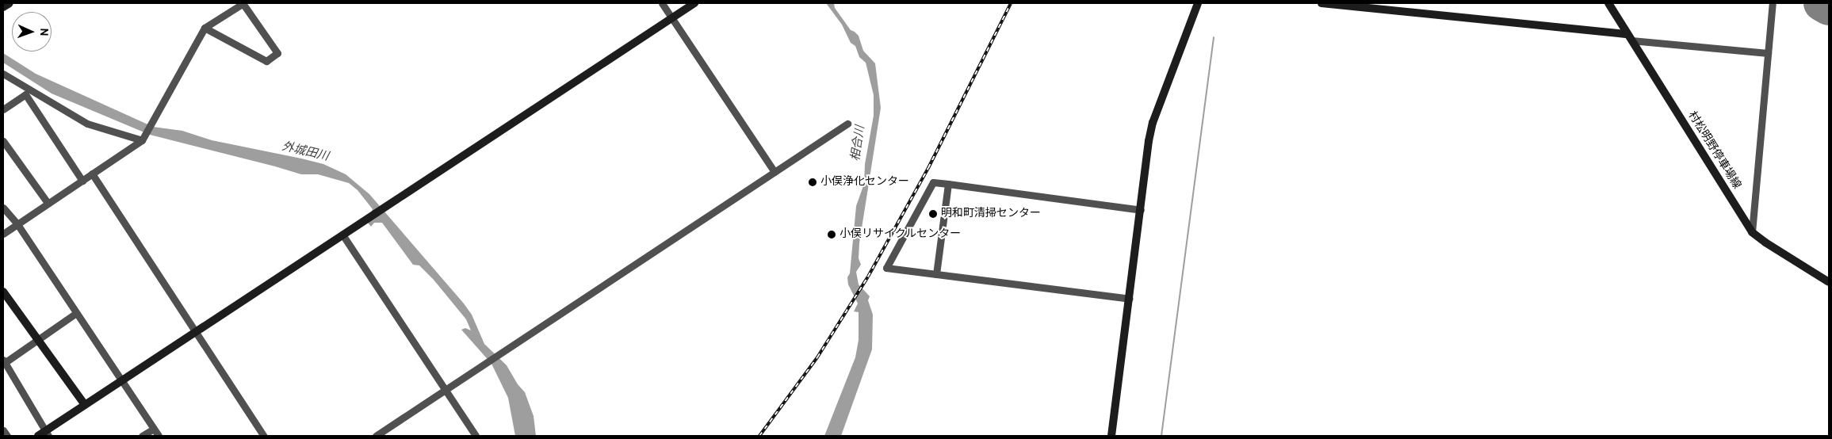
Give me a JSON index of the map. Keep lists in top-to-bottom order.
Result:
{
  "streets": {
    "street": ["村松明野停車場線"]
  },
  "water": ["相合川", "外城田川"],
  "places": ["小俣浄化センター", "明和町清掃センター", "小俣リサイクルセンター"],
  "north": "right"
}
